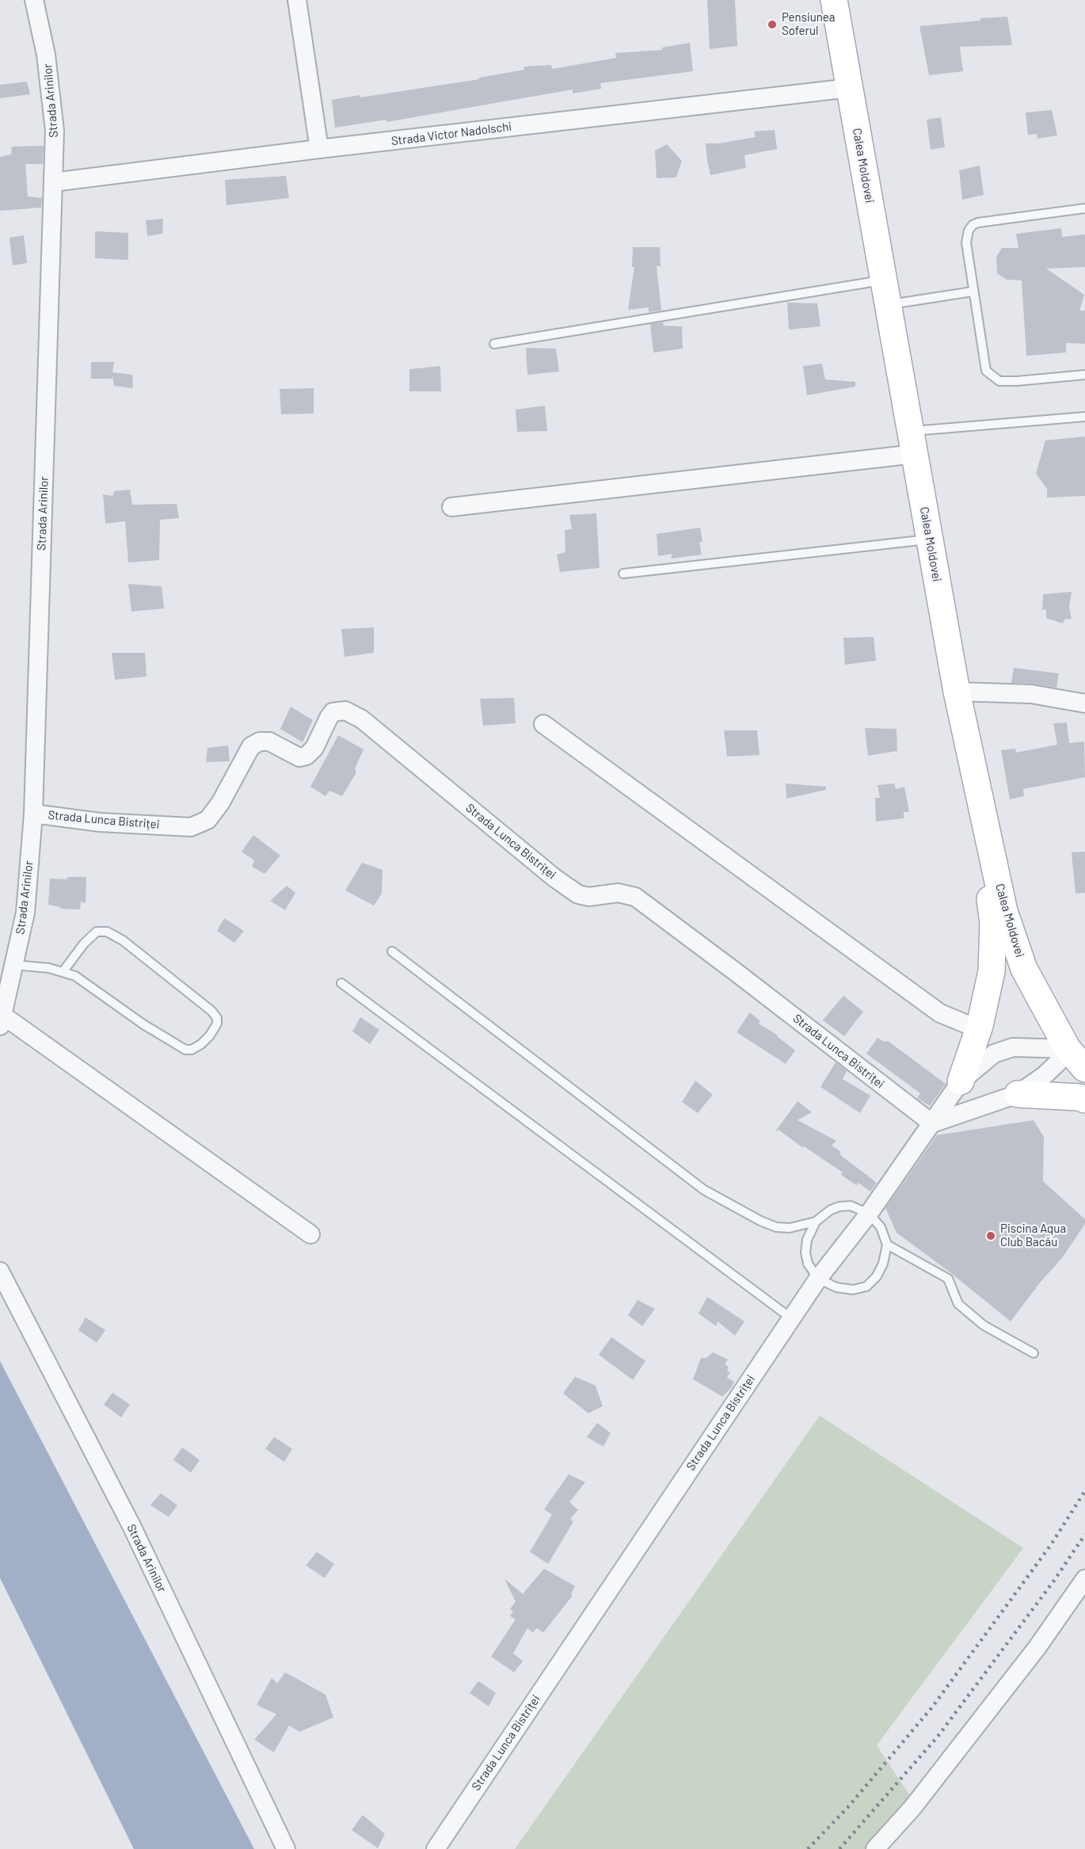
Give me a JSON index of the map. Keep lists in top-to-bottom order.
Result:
{
  "streets": {
    "main road": ["Calea Moldovei"],
    "street": ["Strada Arinilor", "Strada Victor Nadolschi", "Strada Lunca Bistriței"]
  },
  "crossings": [
    ["Strada Arinilor", "Strada Victor Nadolschi"],
    ["Strada Arinilor", "Strada Lunca Bistriței"],
    ["Strada Victor Nadolschi", "Calea Moldovei"]
  ],
  "places": ["Pensiunea Soferul", "Piscina Aqua Club Bacău"]
}
